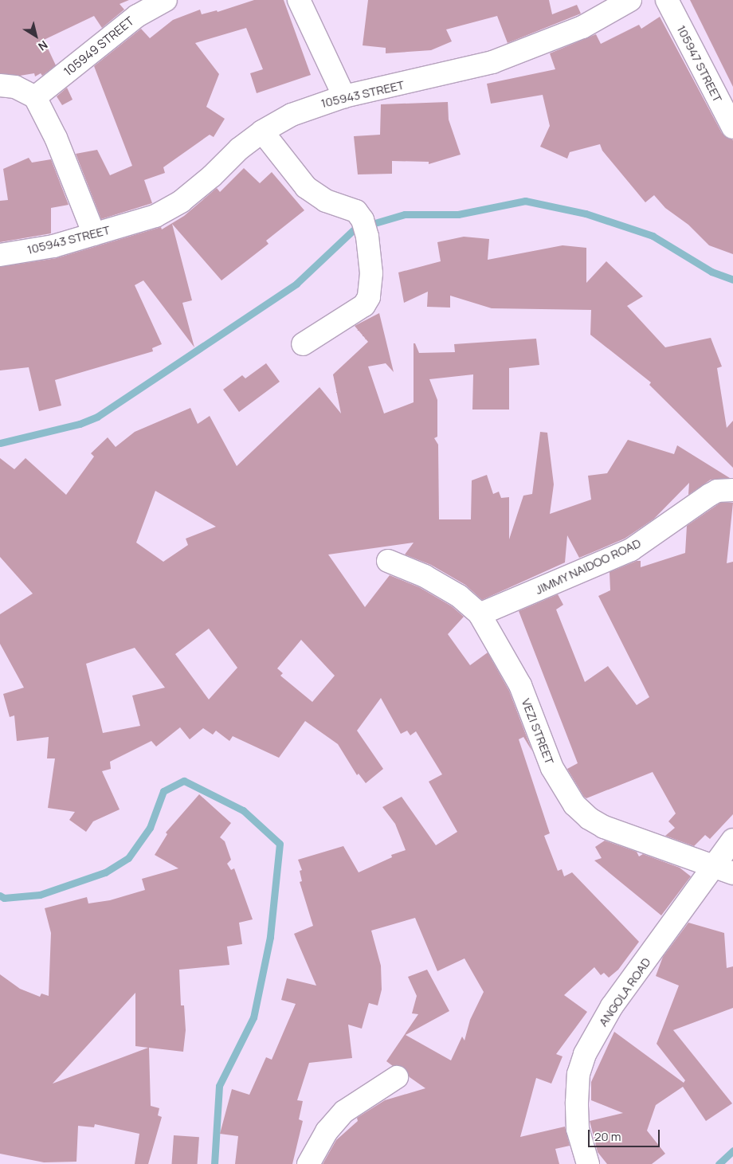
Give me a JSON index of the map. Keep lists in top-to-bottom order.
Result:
{
  "streets": {
    "street": [
      "105949 STREET",
      "105947 STREET",
      "105943 STREET",
      "JIMMY NAIDOO ROAD",
      "VEZI STREET",
      "ANGOLA ROAD"
    ]
  },
  "crossings": [
    ["JIMMY NAIDOO ROAD", "VEZI STREET"],
    ["VEZI STREET", "ANGOLA ROAD"]
  ],
  "scale_bar": "20 m",
  "north": "bottom right"
}
